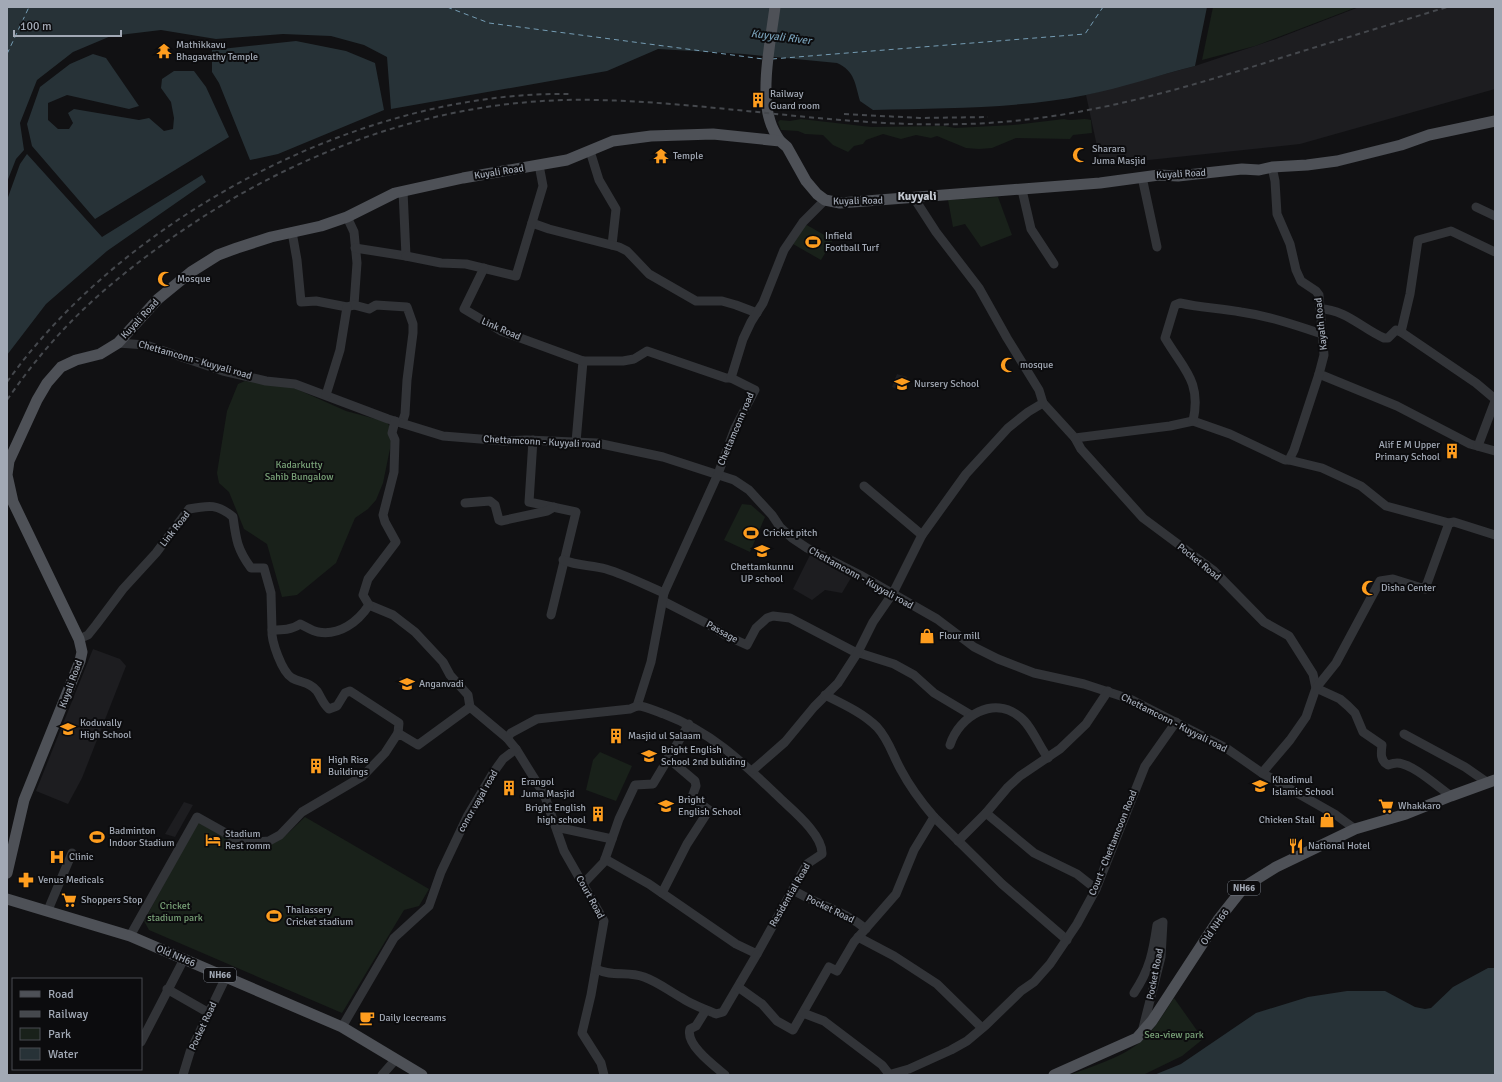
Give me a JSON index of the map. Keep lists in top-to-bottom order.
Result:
{
  "streets": {
    "main road": ["Kuyali Road", "NH66", "Old NH66"],
    "street": [
      "Kayath Road",
      "Link Road",
      "Chettamconn - Kuyyali road",
      "Chettamconn road",
      "Pocket Road",
      "Passage",
      "conor vayal road",
      "Court - Chettamcoon Road",
      "Residential Road",
      "Court Road"
    ]
  },
  "crossings": [
    ["Kuyali Road", "Kayath Road"],
    ["Kuyali Road", "Link Road"],
    ["Kuyali Road", "Chettamconn - Kuyyali road"],
    ["Link Road", "Chettamconn road"],
    ["Chettamconn - Kuyyali road", "Chettamconn road"],
    ["Chettamconn - Kuyyali road", "Court - Chettamcoon Road"],
    ["Chettamconn - Kuyyali road", "Old NH66"],
    ["Chettamconn road", "Passage"],
    ["Pocket Road", "Residential Road"],
    ["Pocket Road", "Old NH66"],
    ["conor vayal road", "Court Road"],
    ["conor vayal road", "Old NH66"],
    ["Residential Road", "Court Road"]
  ],
  "districts": ["Kuyyali"],
  "water": ["Kuyyali River"],
  "parks": ["Kadarkutty Sahib Bungalow", "Cricket stadium park", "Sea-view park"],
  "places": {
    "temple": ["Mathikkavu Bhagavathy Temple", "Temple"],
    "building": [
      "Railway Guard room",
      "Alif E M Upper Primary School",
      "Masjid ul Salaam",
      "High Rise Buildings",
      "Erangol Juma Masjid",
      "Bright English high school"
    ],
    "mosque": [
      "Sharara Juma Masjid",
      "Mosque",
      "mosque",
      "Disha Center"
    ],
    "sports": [
      "Infield Football Turf",
      "Cricket pitch",
      "Badminton Indoor Stadium",
      "Thalassery Cricket stadium"
    ],
    "school or university": [
      "Nursery School",
      "Chettamkunnu UP school",
      "Anganvadi",
      "Koduvally High School",
      "Bright English School 2nd buliding",
      "Khadimul Islamic School",
      "Bright English School"
    ],
    "shop": ["Flour mill", "Chicken Stall"],
    "supermarket": ["Whakkaro", "Shoppers Stop"],
    "hotel": ["Stadium Rest romm"],
    "restaurant": ["National Hotel"],
    "hospital": ["Clinic"],
    "pharmacy": ["Venus Medicals"],
    "cafe": ["Daily Icecreams"]
  },
  "legend": [
    "Road",
    "Railway",
    "Park",
    "Water"
  ],
  "scale_bar": "100 m"
}
